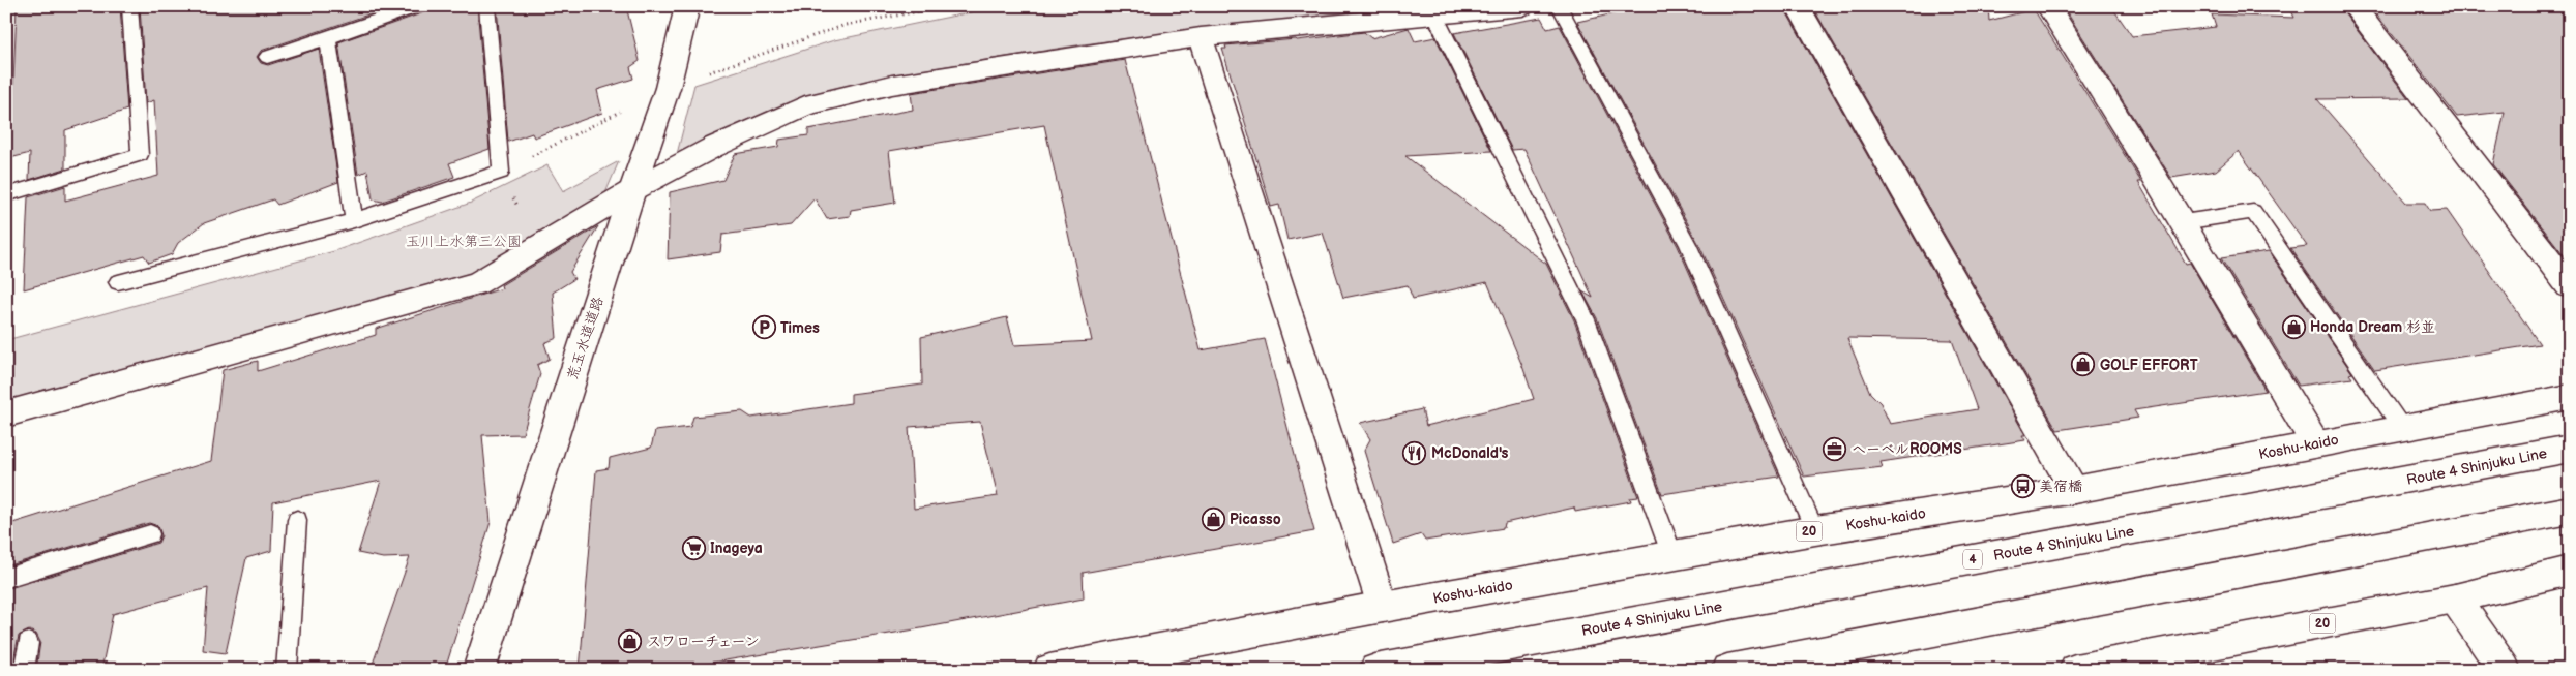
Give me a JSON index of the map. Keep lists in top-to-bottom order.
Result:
{
  "streets": {
    "main road": [
      "荒玉水道道路",
      "Koshu-kaido",
      "Route 4 Shinjuku Line",
      "20",
      "4"
    ]
  },
  "parks": ["玉川上水第三公園"],
  "places": {
    "shop": [
      "Honda Dream 杉並",
      "GOLF EFFORT",
      "Picasso",
      "スワローチェーン"
    ],
    "parking": ["Times"],
    "office": ["へーベルROOMS"],
    "restaurant": ["McDonald's"],
    "bus stop": ["美宿橋"],
    "supermarket": ["Inageya"]
  }
}
